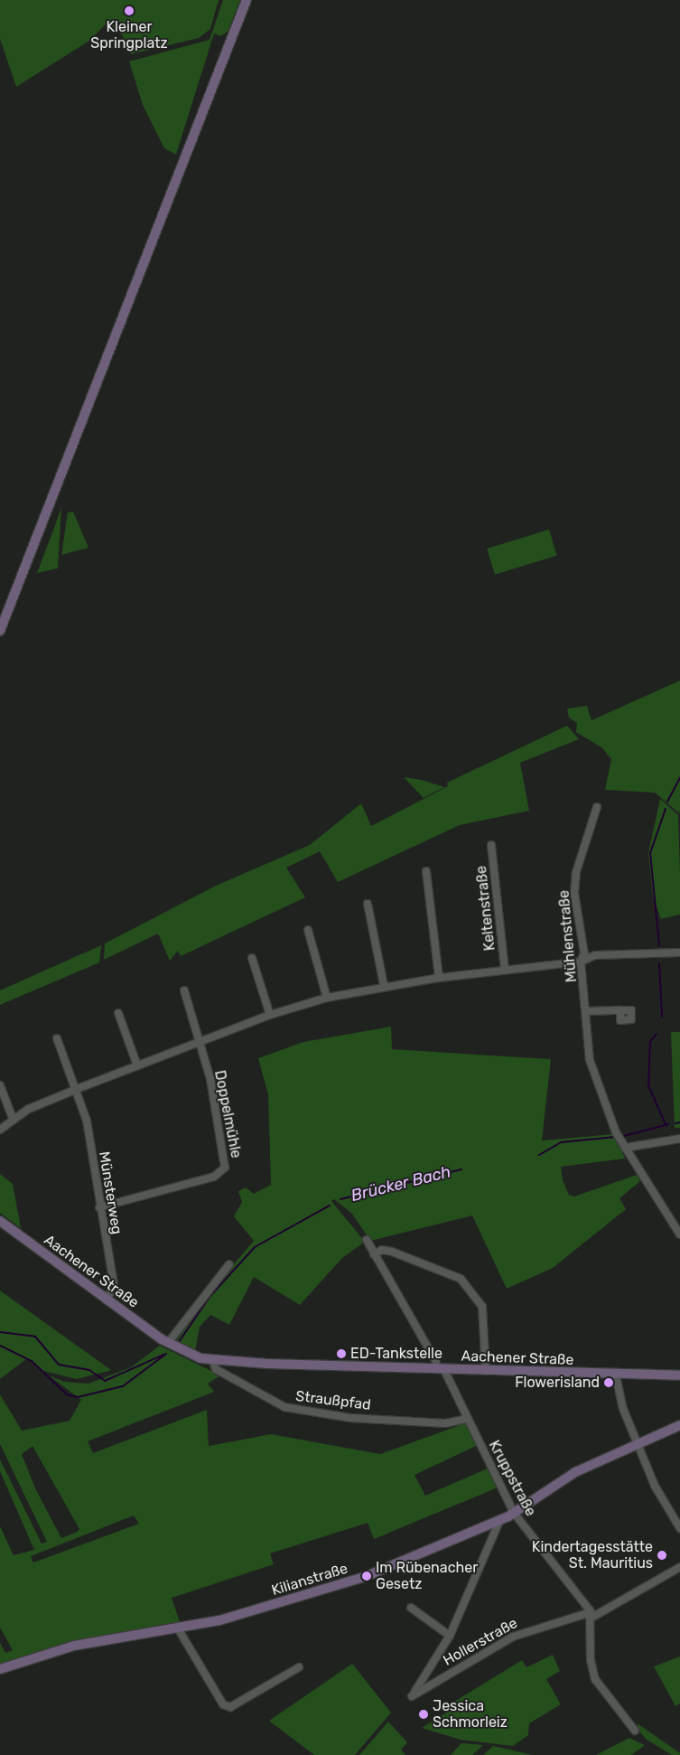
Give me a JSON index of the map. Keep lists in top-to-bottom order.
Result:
{
  "streets": {
    "main road": ["Aachener Straße", "Kilianstraße"],
    "street": [
      "Keltenstraße",
      "Mühlenstraße",
      "Doppelmühle",
      "Münsterweg",
      "Straußpfad",
      "Kruppstraße",
      "Hollerstraße"
    ]
  },
  "crossings": [
    ["Keltenstraße", "Mühlenstraße"],
    ["Keltenstraße", "Doppelmühle"],
    ["Keltenstraße", "Münsterweg"],
    ["Doppelmühle", "Münsterweg"],
    ["Münsterweg", "Aachener Straße"],
    ["Aachener Straße", "Straußpfad"],
    ["Aachener Straße", "Kruppstraße"],
    ["Straußpfad", "Kruppstraße"],
    ["Kruppstraße", "Kilianstraße"],
    ["Kruppstraße", "Hollerstraße"]
  ],
  "water": ["Brücker Bach"],
  "places": [
    "Kleiner Springplatz",
    "ED-Tankstelle",
    "Flowerisland",
    "Kindertagesstätte St. Mauritius",
    "Im Rübenacher Gesetz",
    "Jessica Schmorleiz"
  ]
}
